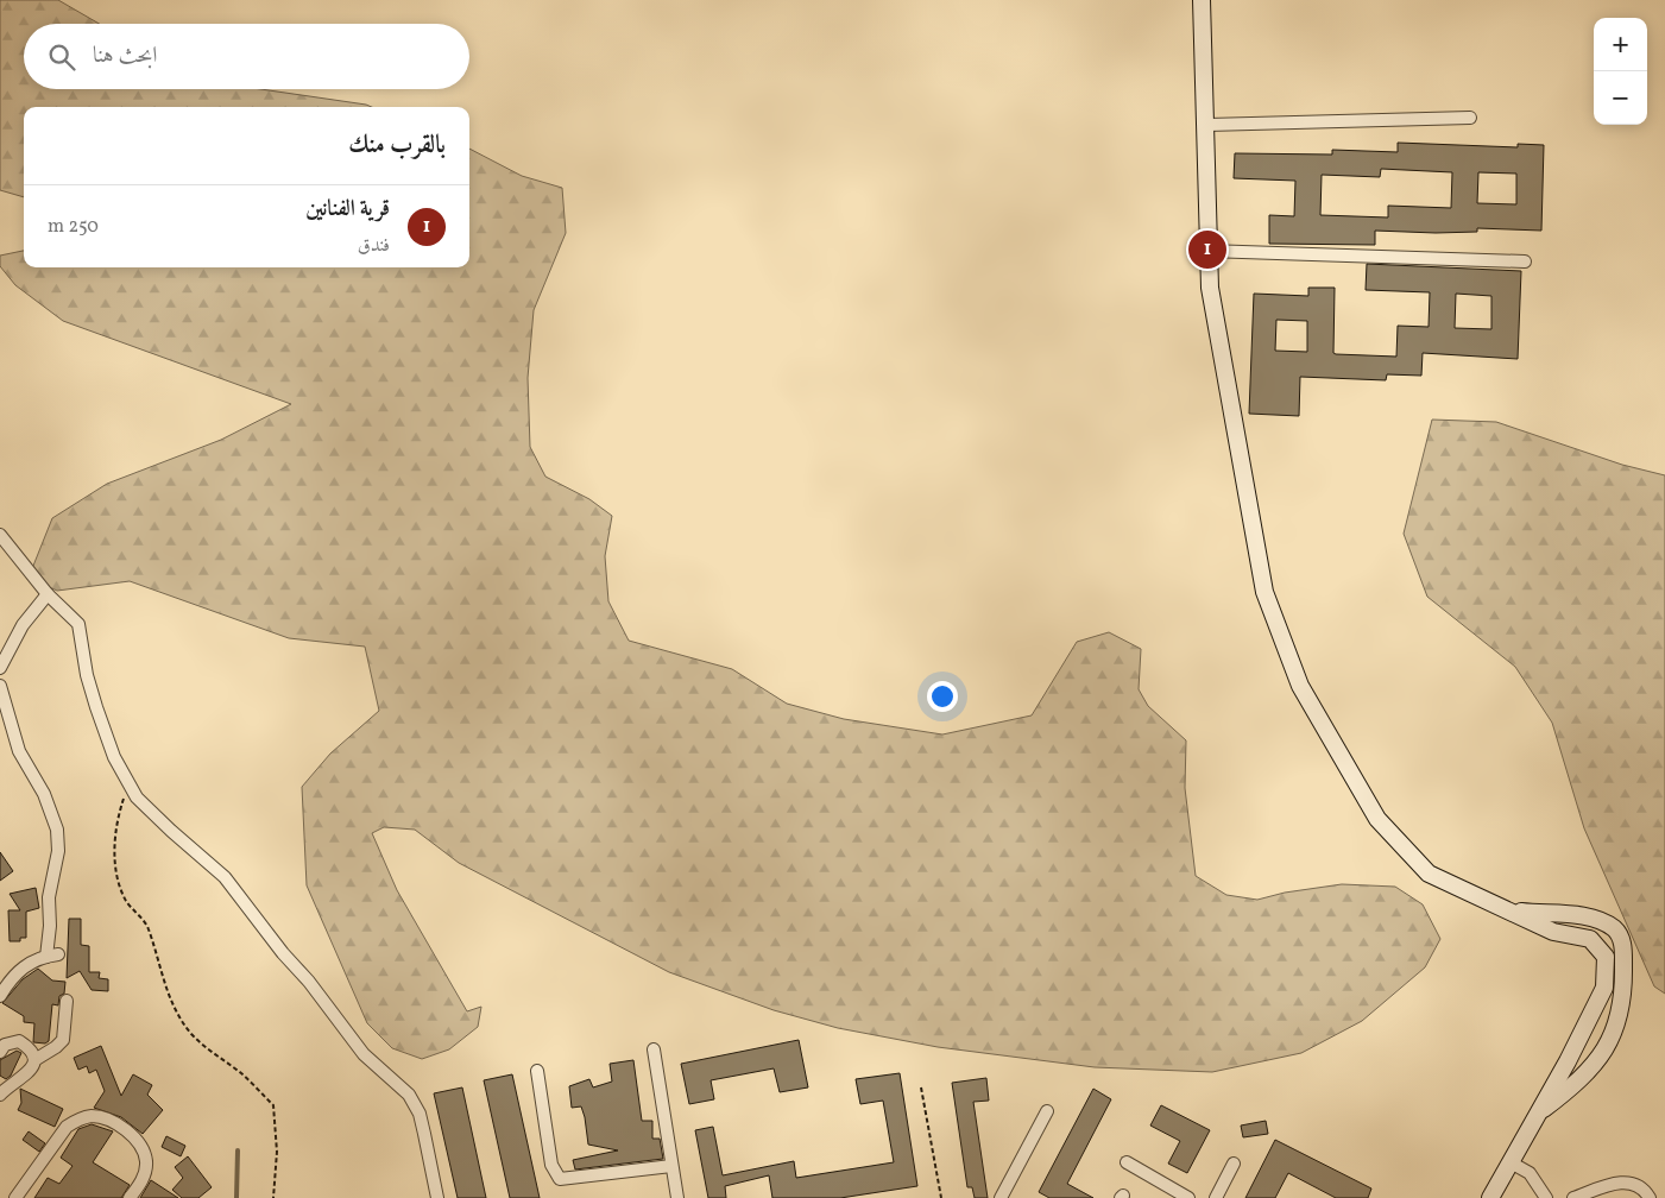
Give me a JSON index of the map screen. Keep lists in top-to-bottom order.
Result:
{
  "page": {
    "map_buttons": ["+", "−"],
    "search": "ابحث هنا",
    "heading": "بالقرب منك",
    "list": [
      {
        "mark": "1",
        "name": "قرية الفنانين",
        "note": "فندق",
        "value": "250 m"
      }
    ],
    "pins": "1"
  }
}
